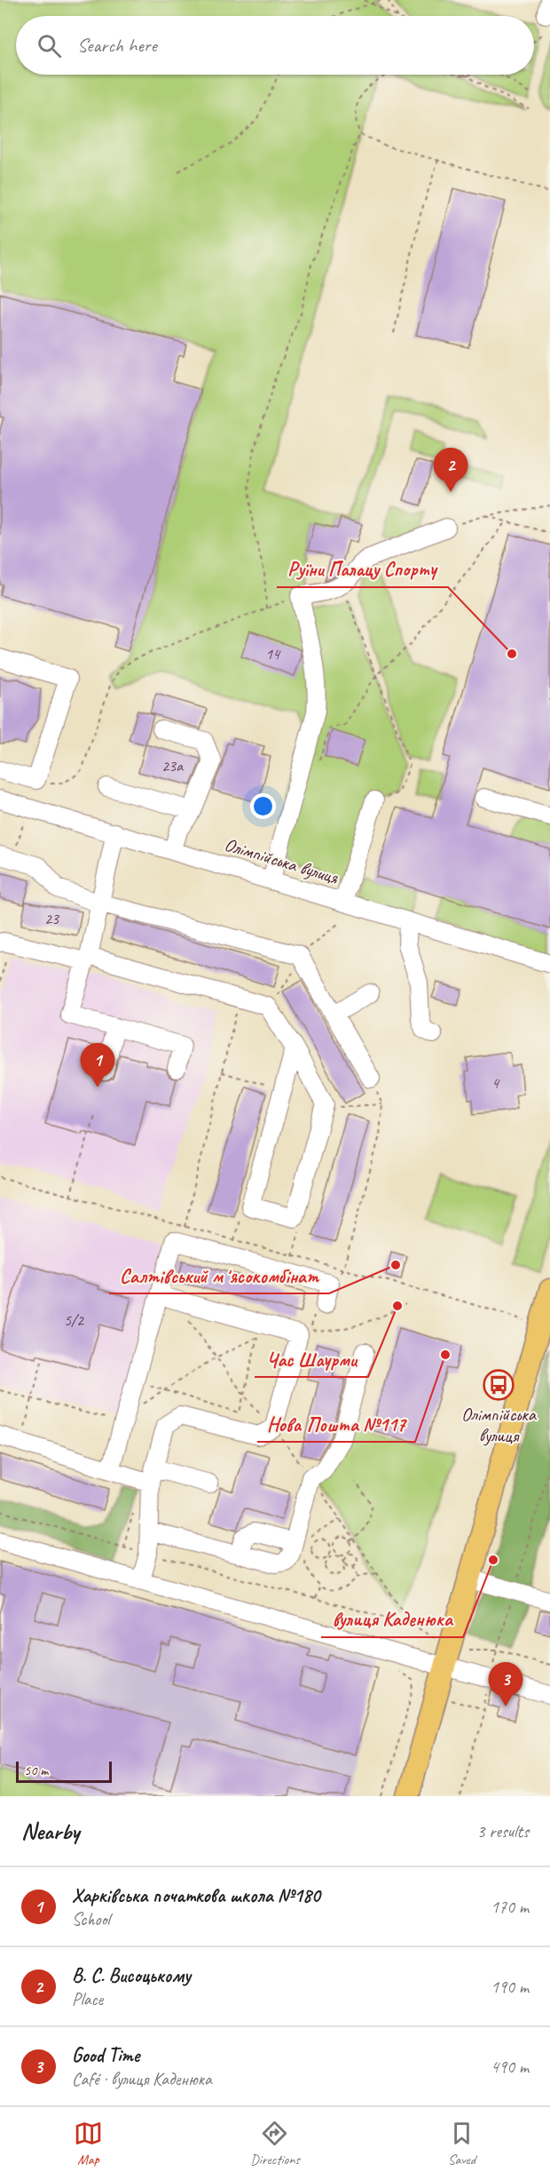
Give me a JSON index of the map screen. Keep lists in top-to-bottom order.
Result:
{
  "streets": {
    "street": ["Олімпійська вулиця"]
  },
  "places": {
    "other": [
      "Руїни Палацу Спорту",
      "Салтівський мʼясокомбінат",
      "Час Шаурми",
      "Нова Пошта №117",
      "вулиця Каденюка"
    ],
    "bus stop": ["Олімпійська вулиця"]
  },
  "house_numbers": [
    "14",
    "23а",
    "23",
    "4",
    "5/2"
  ],
  "scale_bar": "50 m",
  "page": {
    "search": "Search here",
    "pins": ["2", "1", "3"],
    "scale": "50 m",
    "heading": ["Nearby", "3 results"],
    "list": [
      {
        "mark": "1",
        "name": "Харківська початкова школа №180",
        "note": "School",
        "value": "170 m"
      },
      {
        "mark": "2",
        "name": "В. С. Висоцькому",
        "note": "Place",
        "value": "190 m"
      },
      {
        "mark": "3",
        "name": "Good Time",
        "note": "Café · вулиця Каденюка",
        "value": "490 m"
      }
    ],
    "nav": ["Map", "Directions", "Saved"]
  }
}
